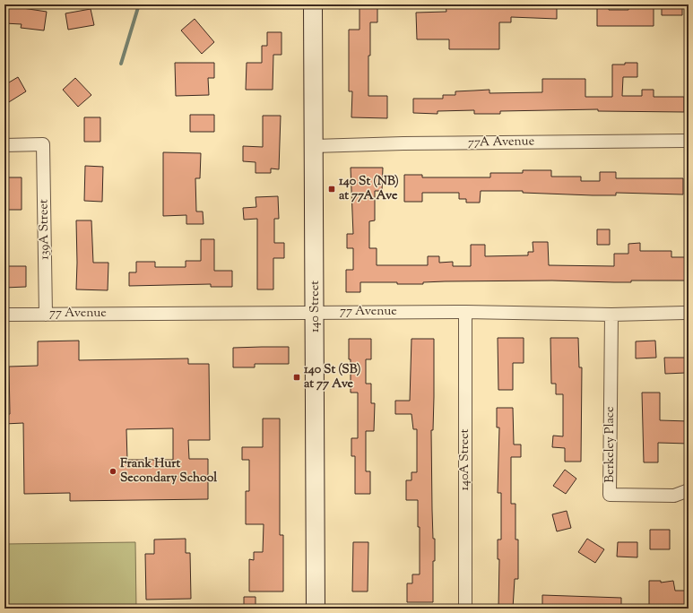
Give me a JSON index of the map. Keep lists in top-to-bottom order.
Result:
{
  "streets": {
    "main road": ["140 Street"],
    "street": [
      "77A Avenue",
      "139A Street",
      "77 Avenue",
      "Berkeley Place",
      "140A Street"
    ]
  },
  "crossings": [
    ["77A Avenue", "140 Street"],
    ["139A Street", "77 Avenue"],
    ["140 Street", "77 Avenue"],
    ["77 Avenue", "Berkeley Place"],
    ["77 Avenue", "140A Street"]
  ],
  "places": {
    "transit": ["140 St (NB) at 77A Ave", "140 St (SB) at 77 Ave"],
    "other": ["Frank Hurt Secondary School"]
  }
}
